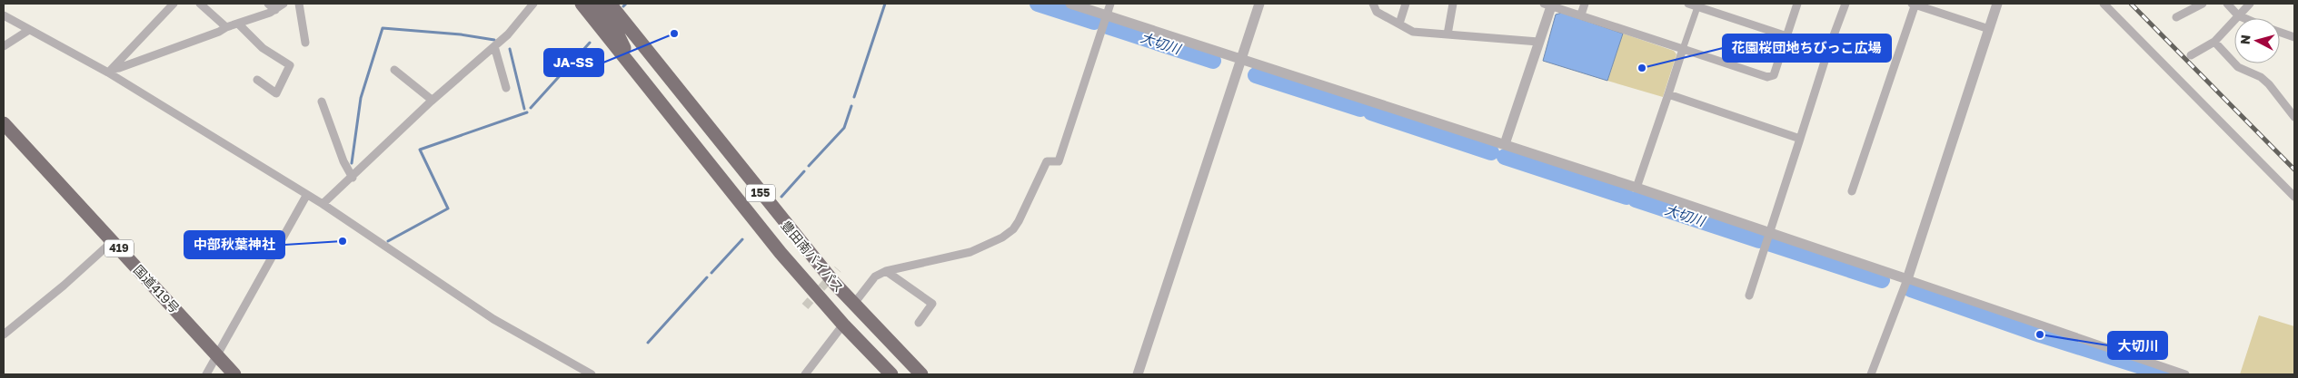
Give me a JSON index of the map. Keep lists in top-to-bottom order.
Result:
{
  "streets": {
    "highway": [
      "155",
      "419",
      "豊田南バイパス",
      "国道419号"
    ]
  },
  "crossings": [
    ["155", "豊田南バイパス"]
  ],
  "water": ["大切川"],
  "places": [
    "JA-SS",
    "花園桜団地ちびっこ広場",
    "中部秋葉神社",
    "大切川"
  ],
  "north": "left"
}
